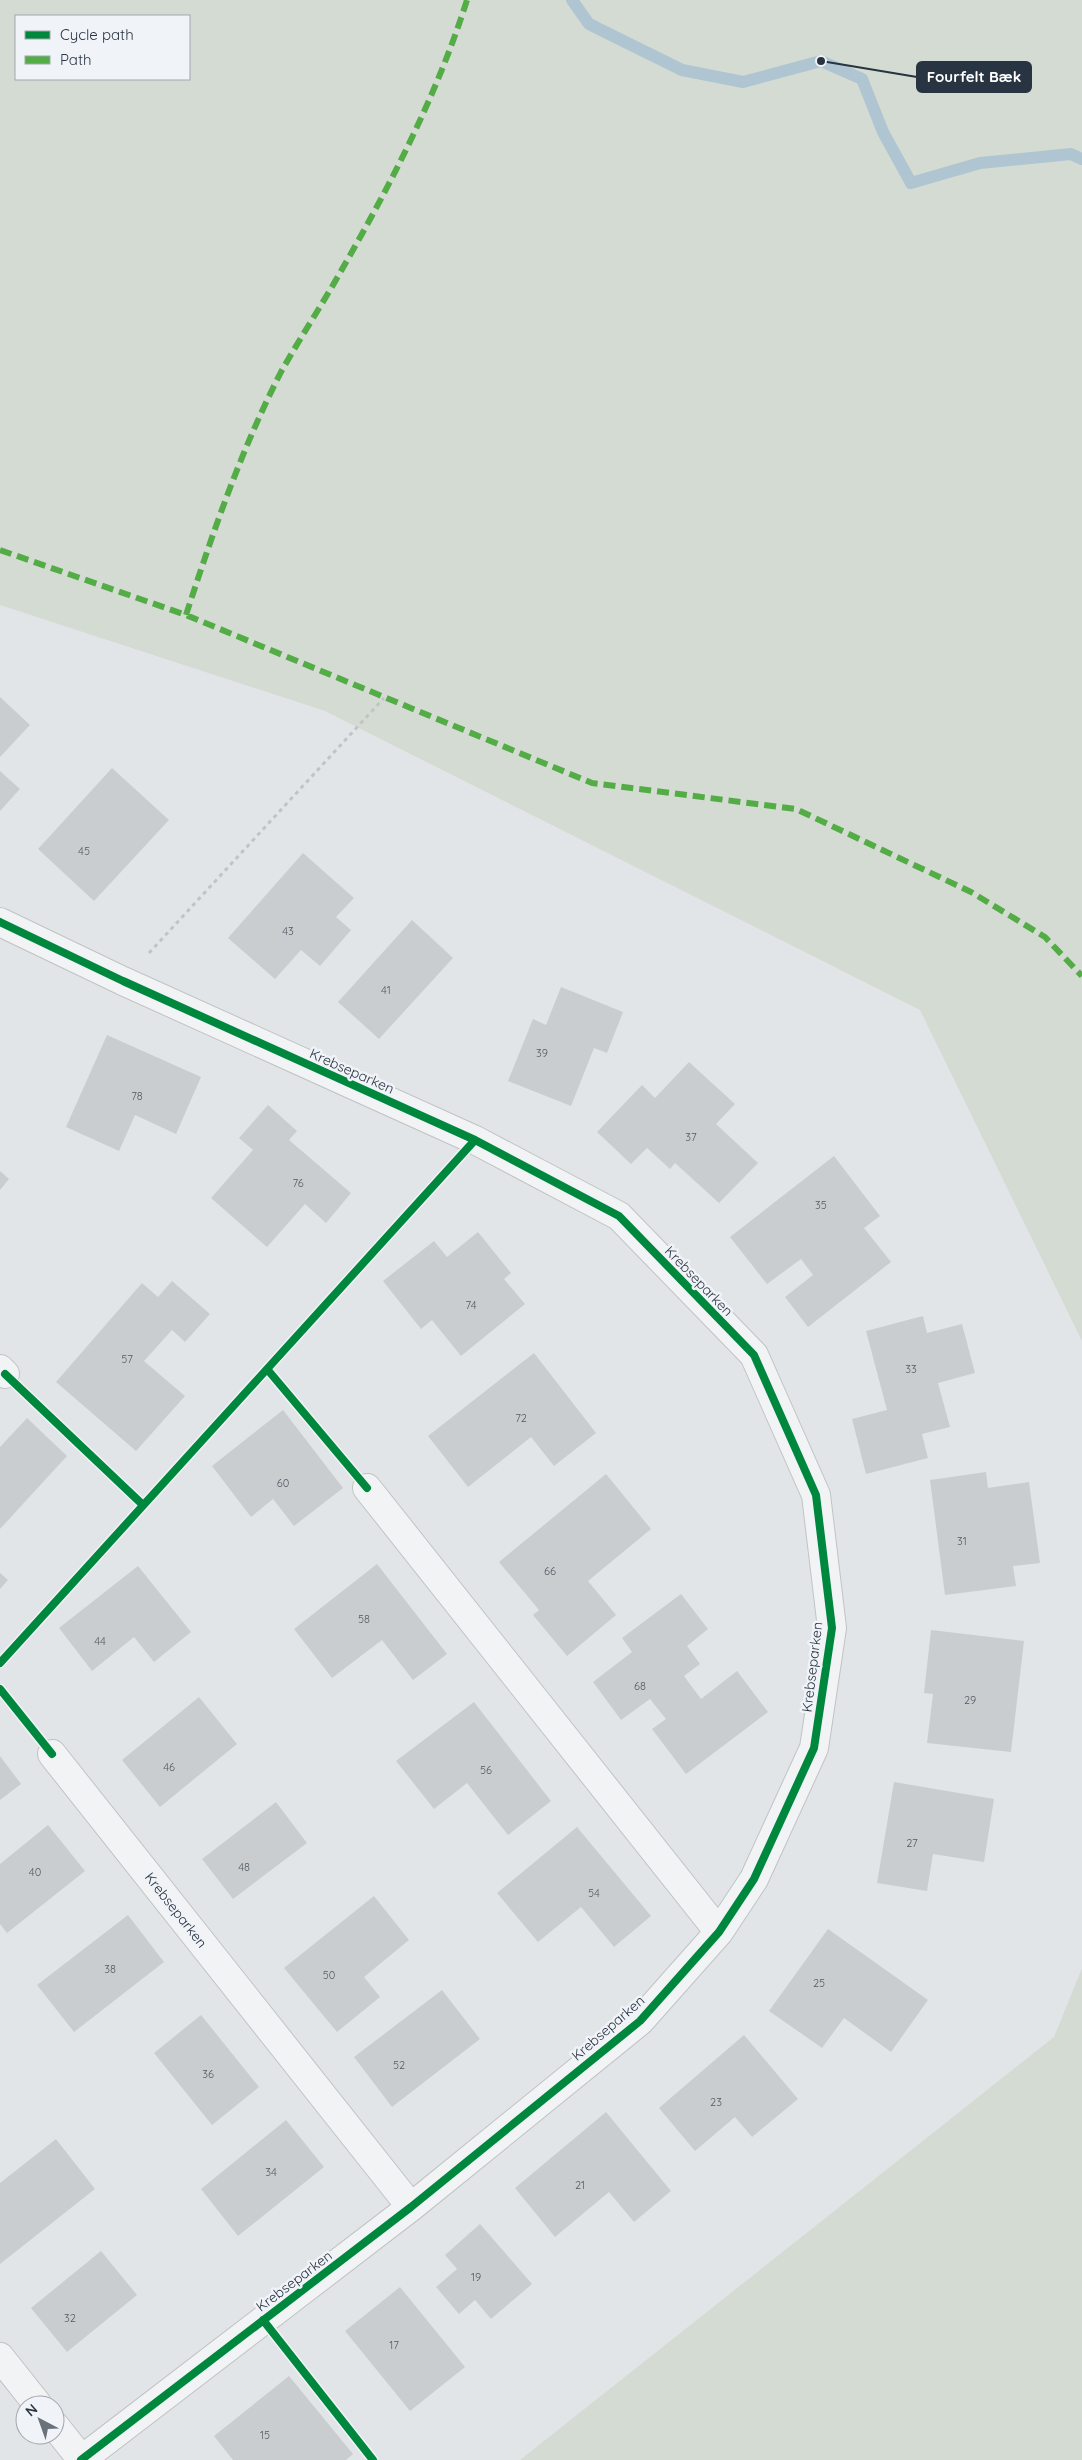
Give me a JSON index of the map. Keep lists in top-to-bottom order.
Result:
{
  "streets": {
    "street": ["Krebseparken"]
  },
  "places": ["Fourfelt Bæk"],
  "house_numbers": [
    "45",
    "43",
    "41",
    "39",
    "78",
    "37",
    "76",
    "35",
    "74",
    "57",
    "33",
    "72",
    "60",
    "31",
    "66",
    "58",
    "44",
    "68",
    "29",
    "46",
    "56",
    "27",
    "48",
    "40",
    "54",
    "38",
    "50",
    "25",
    "52",
    "36",
    "23",
    "34",
    "21",
    "19",
    "32",
    "17",
    "15"
  ],
  "legend": ["Cycle path", "Path"],
  "north": "top left"
}
